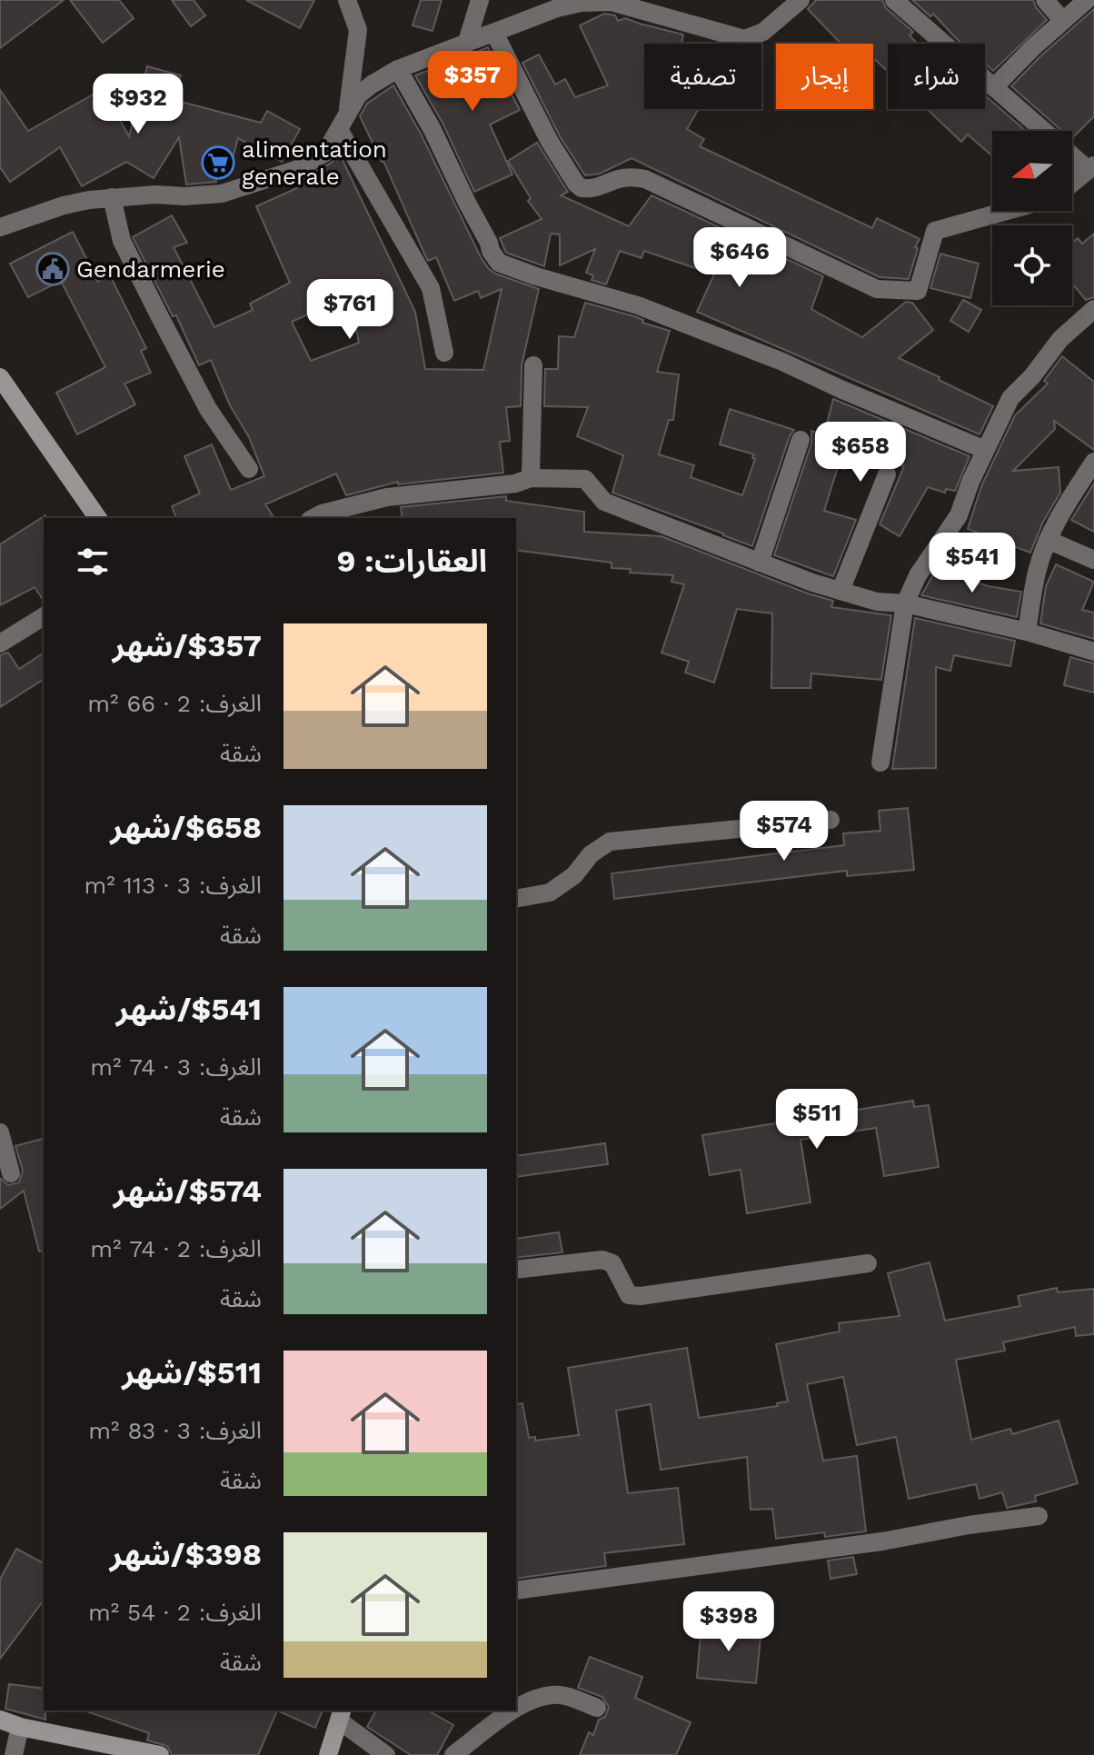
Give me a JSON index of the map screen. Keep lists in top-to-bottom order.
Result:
{
  "places": {
    "supermarket": ["alimentation generale"],
    "public building": ["Gendarmerie"]
  },
  "north": "left",
  "page": {
    "chip": ["شراء", "إيجار", "تصفية"],
    "price": [
      "$357",
      "$932",
      "$646",
      "$761",
      "$658",
      "$541",
      "$574",
      "$511",
      "$398"
    ],
    "heading": "العقارات: 9",
    "list": [
      {
        "name": "$357/شهر",
        "note": "الغرف: 2 · 66 m² · شقة"
      },
      {
        "name": "$658/شهر",
        "note": "الغرف: 3 · 113 m² · شقة"
      },
      {
        "name": "$541/شهر",
        "note": "الغرف: 3 · 74 m² · شقة"
      },
      {
        "name": "$574/شهر",
        "note": "الغرف: 2 · 74 m² · شقة"
      },
      {
        "name": "$511/شهر",
        "note": "الغرف: 3 · 83 m² · شقة"
      },
      {
        "name": "$398/شهر",
        "note": "الغرف: 2 · 54 m² · شقة"
      }
    ]
  }
}
